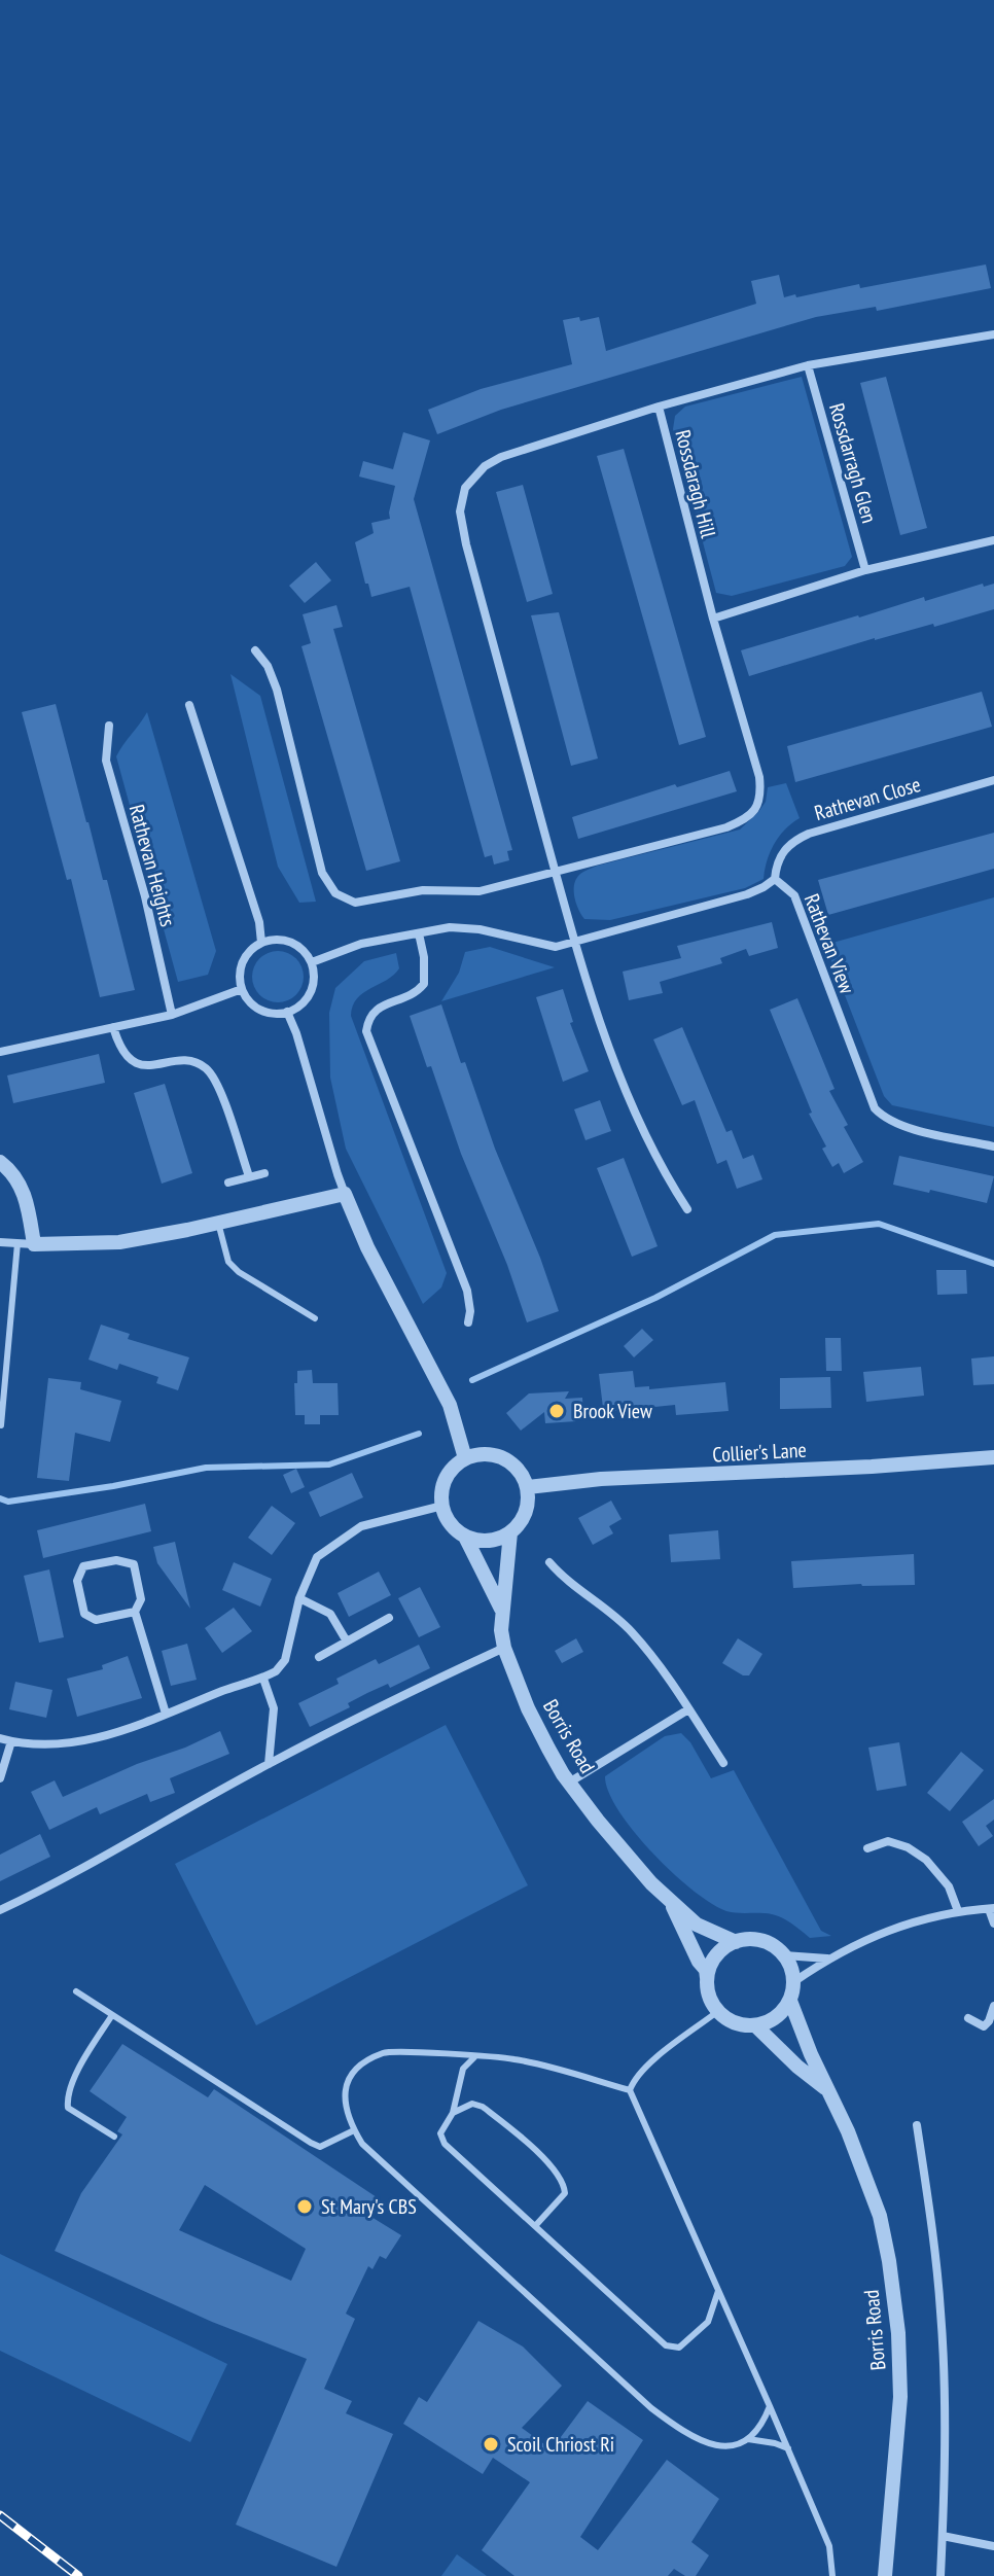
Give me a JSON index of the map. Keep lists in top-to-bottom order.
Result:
{
  "streets": {
    "street": [
      "Rossdarragh Glen",
      "Rossdaragh Hill",
      "Rathevan Close",
      "Rathevan Heights",
      "Rathevan View",
      "Collier's Lane",
      "Borris Road"
    ]
  },
  "crossings": [
    ["Rathevan Close", "Rathevan View"],
    ["Collier's Lane", "Borris Road"]
  ],
  "places": ["Brook View", "St Mary's CBS", "Scoil Chriost Ri"]
}
